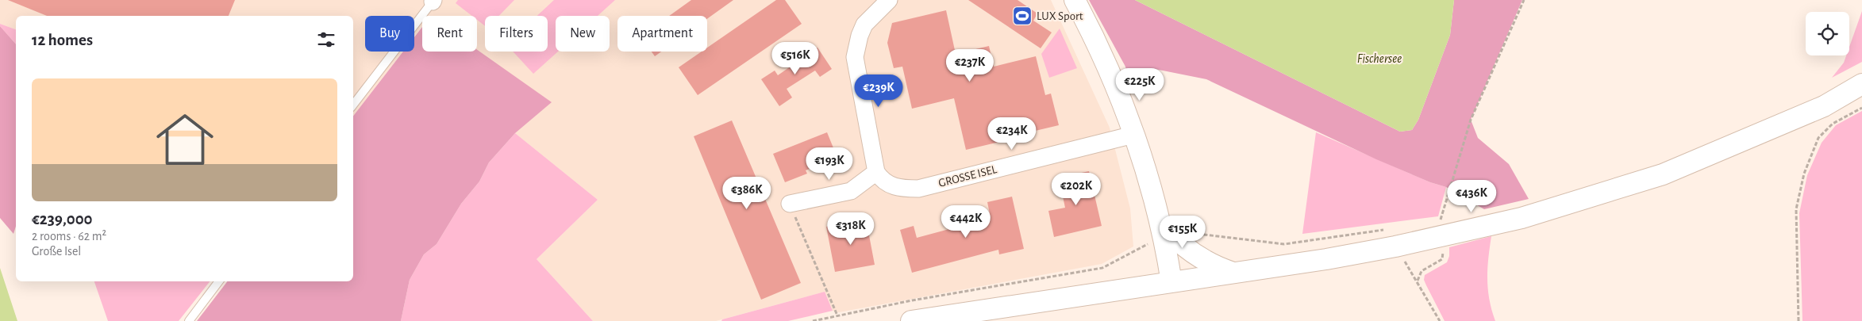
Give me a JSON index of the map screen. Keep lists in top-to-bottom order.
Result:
{
  "streets": {
    "street": ["GROSSE ISEL"]
  },
  "water": ["Fischersee"],
  "places": {
    "sports": ["LUX Sport"]
  },
  "page": {
    "chip": [
      "Buy",
      "Rent",
      "Filters",
      "New",
      "Apartment"
    ],
    "heading": "12 homes",
    "price": [
      "€516K",
      "€237K",
      "€225K",
      "€239K",
      "€234K",
      "€193K",
      "€202K",
      "€386K",
      "€436K",
      "€442K",
      "€318K",
      "€155K"
    ],
    "list": [
      {
        "name": "€239,000",
        "note": "2 rooms · 62 m² · Große Isel"
      }
    ]
  }
}
